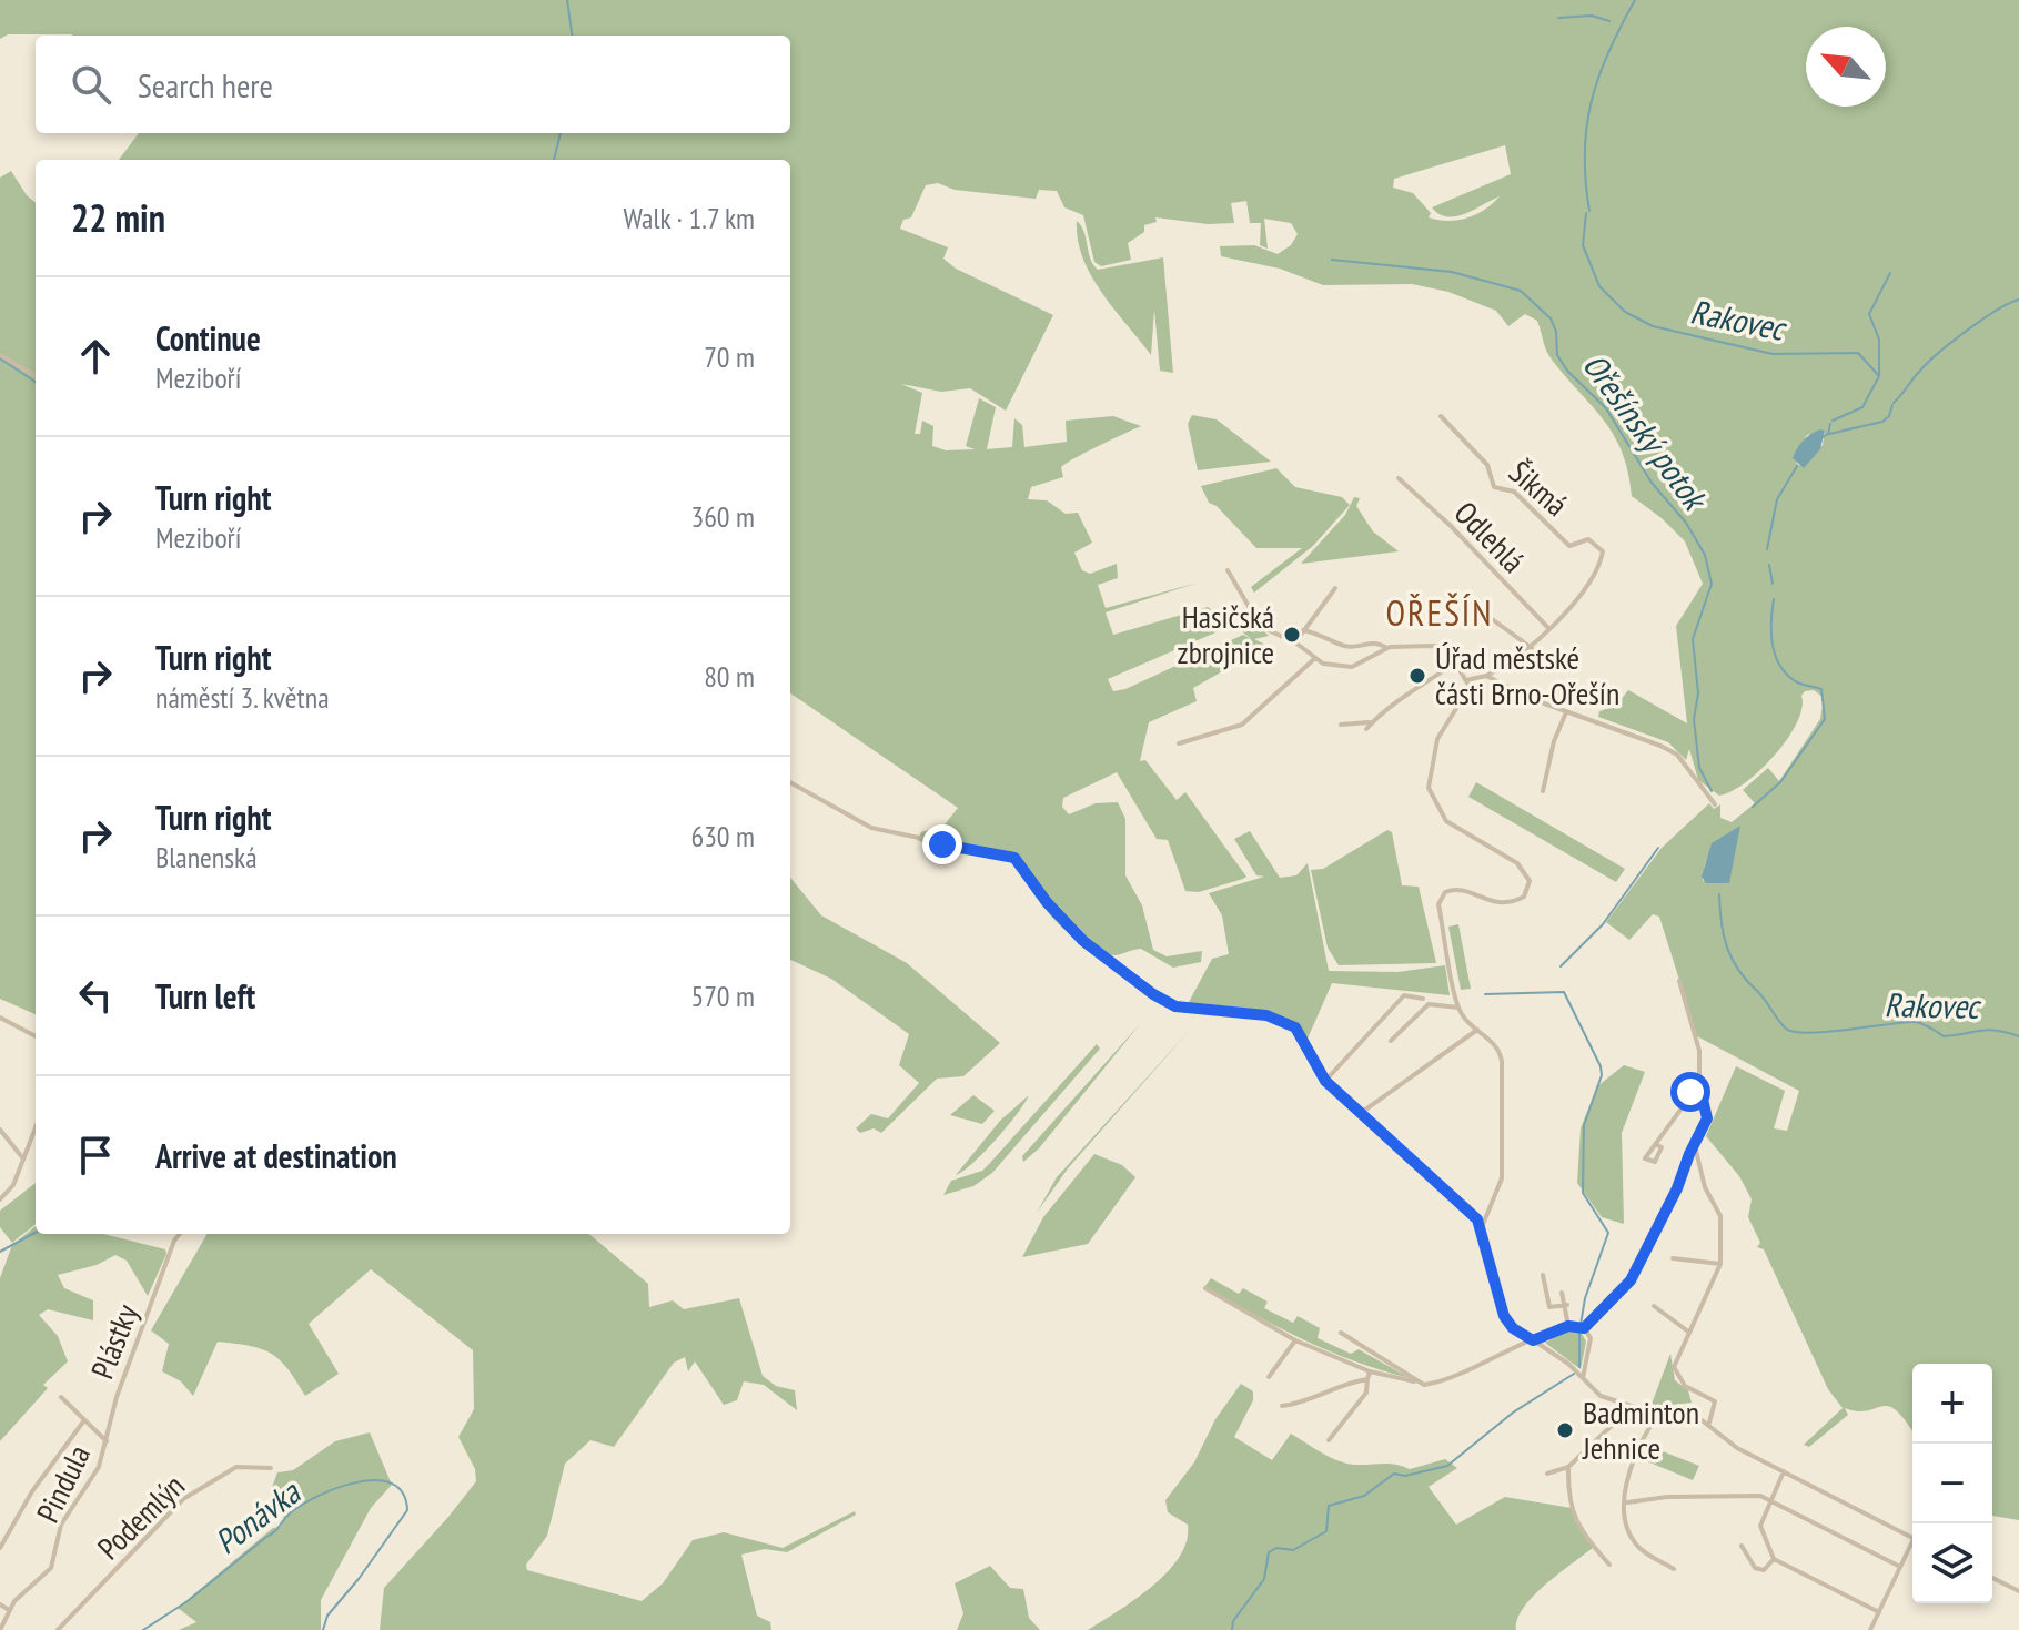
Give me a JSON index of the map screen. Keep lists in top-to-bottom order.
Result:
{
  "streets": {
    "street": [
      "Šikmá",
      "Odlehlá",
      "Plástky",
      "Pindula",
      "Podemlýn"
    ]
  },
  "crossings": [
    ["Šikmá", "Odlehlá"],
    ["Plástky", "Pindula"]
  ],
  "districts": ["OŘEŠÍN"],
  "water": ["Rakovec", "Ořešínský potok", "Ponávka"],
  "places": ["Hasičská zbrojnice", "Úřad městské části Brno-Ořešín", "Badminton Jehnice"],
  "north": "top left",
  "page": {
    "search": "Search here",
    "heading": ["22 min", "Walk · 1.7 km"],
    "list": [
      ["Continue", "Meziboří", "70 m"],
      ["Turn right", "Meziboří", "360 m"],
      ["Turn right", "náměstí 3. května", "80 m"],
      ["Turn right", "Blanenská", "630 m"],
      ["Turn left", "570 m"],
      "Arrive at destination"
    ],
    "map_buttons": ["+", "−"]
  }
}
